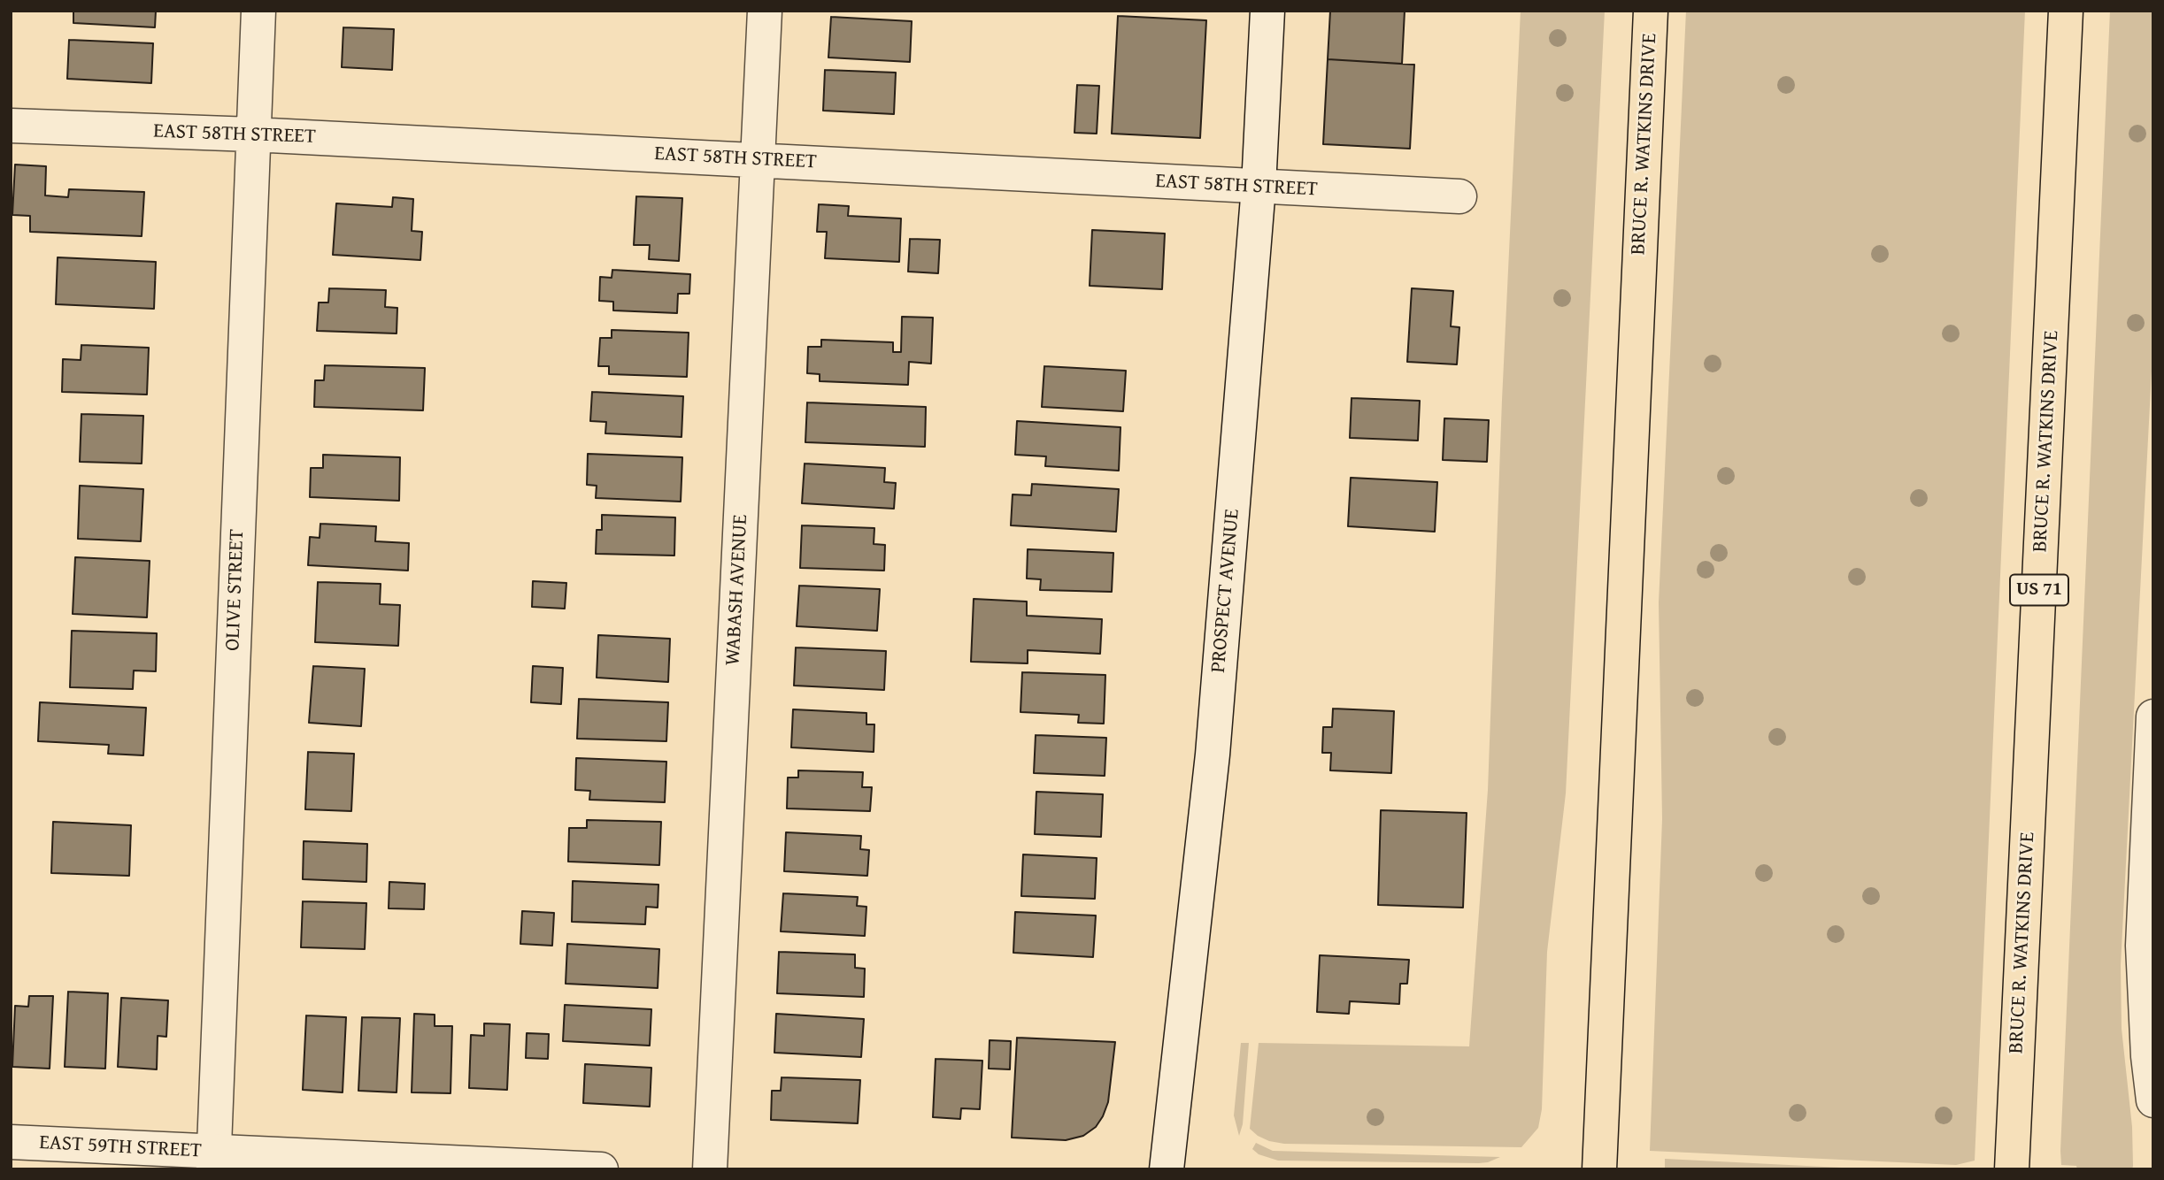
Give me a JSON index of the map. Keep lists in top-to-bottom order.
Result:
{
  "streets": {
    "highway": ["BRUCE R. WATKINS DRIVE", "US 71"],
    "street": [
      "EAST 58TH STREET",
      "OLIVE STREET",
      "WABASH AVENUE",
      "PROSPECT AVENUE",
      "EAST 59TH STREET"
    ]
  },
  "crossings": [
    ["EAST 58TH STREET", "OLIVE STREET"],
    ["EAST 58TH STREET", "WABASH AVENUE"],
    ["EAST 58TH STREET", "PROSPECT AVENUE"],
    ["OLIVE STREET", "EAST 59TH STREET"]
  ]
}
